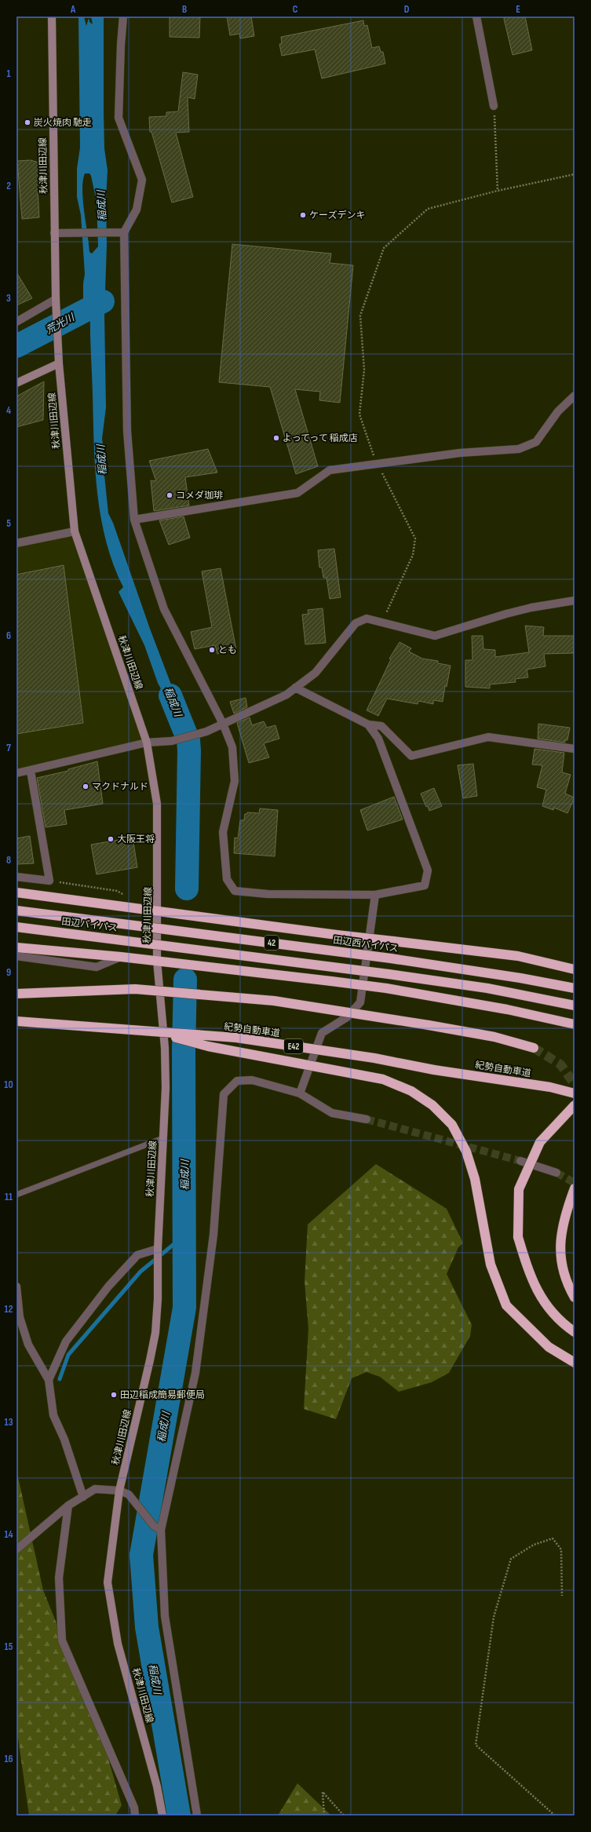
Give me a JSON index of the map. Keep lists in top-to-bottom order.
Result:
{
  "streets": {
    "highway": [
      "田辺バイパス",
      "42",
      "田辺西バイパス",
      "紀勢自動車道",
      "E42"
    ],
    "main road": ["秋津川田辺線"]
  },
  "crossings": [
    ["田辺バイパス", "田辺西バイパス"]
  ],
  "water": ["稲成川", "荒光川"],
  "places": [
    "炭火焼肉 馳走",
    "ケーズデンキ",
    "よってって 稲成店",
    "コメダ珈琲",
    "とも",
    "マクドナルド",
    "大阪王将",
    "田辺稲成簡易郵便局"
  ],
  "grid": {
    "columns": [
      "A",
      "B",
      "C",
      "D",
      "E"
    ],
    "rows": [
      "1",
      "2",
      "3",
      "4",
      "5",
      "6",
      "7",
      "8",
      "9",
      "10",
      "11",
      "12",
      "13",
      "14",
      "15",
      "16"
    ]
  }
}
